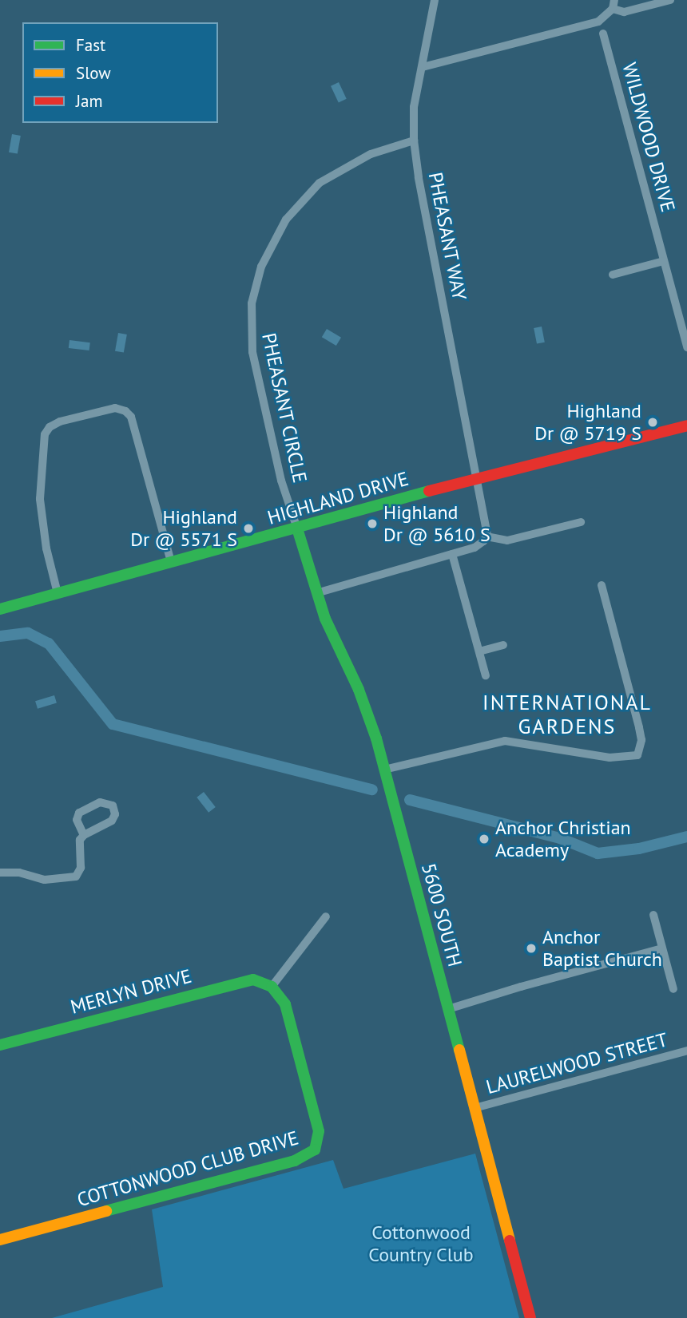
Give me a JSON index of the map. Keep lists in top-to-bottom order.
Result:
{
  "streets": {
    "main road": [
      "HIGHLAND DRIVE",
      "5600 SOUTH",
      "MERLYN DRIVE",
      "COTTONWOOD CLUB DRIVE"
    ],
    "street": [
      "WILDWOOD DRIVE",
      "PHEASANT WAY",
      "PHEASANT CIRCLE",
      "LAURELWOOD STREET"
    ]
  },
  "crossings": [
    ["PHEASANT WAY", "PHEASANT CIRCLE"],
    ["PHEASANT WAY", "HIGHLAND DRIVE"],
    ["PHEASANT CIRCLE", "HIGHLAND DRIVE"],
    ["PHEASANT CIRCLE", "5600 SOUTH"],
    ["HIGHLAND DRIVE", "5600 SOUTH"],
    ["5600 SOUTH", "LAURELWOOD STREET"],
    ["MERLYN DRIVE", "COTTONWOOD CLUB DRIVE"]
  ],
  "districts": ["INTERNATIONAL GARDENS"],
  "parks": ["Cottonwood Country Club"],
  "places": [
    "Highland Dr @ 5719 S",
    "Highland Dr @ 5610 S",
    "Highland Dr @ 5571 S",
    "Anchor Christian Academy",
    "Anchor Baptist Church"
  ],
  "legend": ["Fast", "Slow", "Jam"]
}
